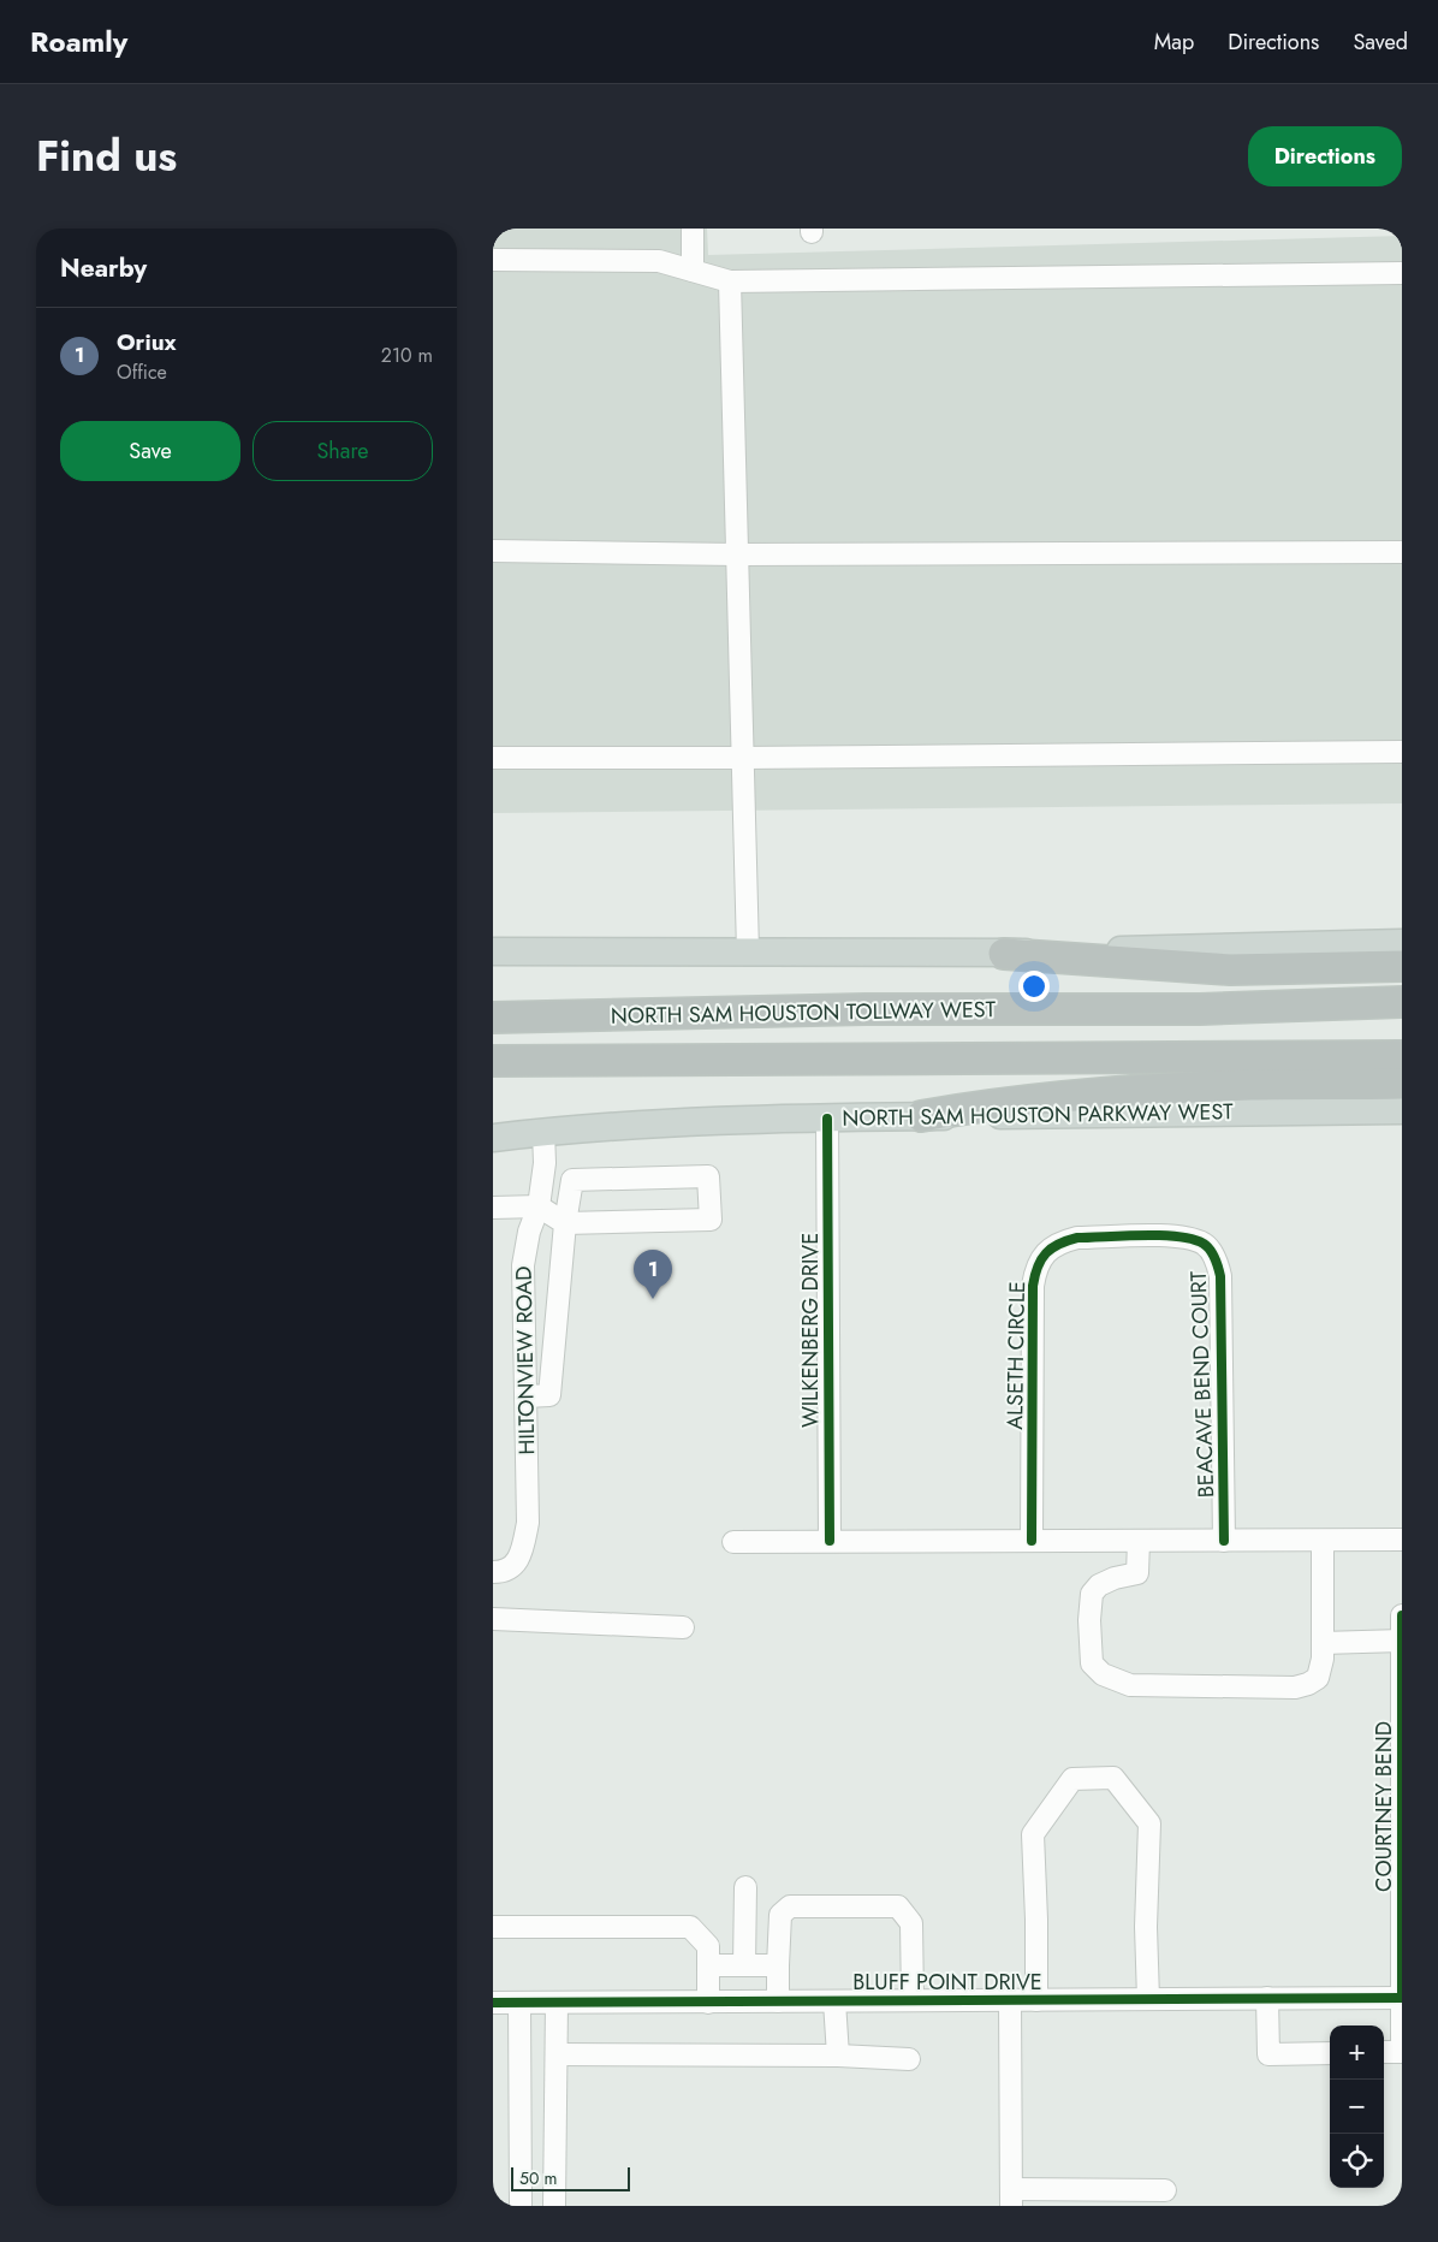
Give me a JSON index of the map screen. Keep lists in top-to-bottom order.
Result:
{
  "streets": {
    "highway": ["NORTH SAM HOUSTON TOLLWAY WEST"],
    "main road": ["NORTH SAM HOUSTON PARKWAY WEST"],
    "street": [
      "WILKENBERG DRIVE",
      "ALSETH CIRCLE",
      "HILTONVIEW ROAD",
      "BEACAVE BEND COURT",
      "COURTNEY BEND",
      "BLUFF POINT DRIVE"
    ]
  },
  "crossings": [
    ["NORTH SAM HOUSTON PARKWAY WEST", "WILKENBERG DRIVE"],
    ["NORTH SAM HOUSTON PARKWAY WEST", "HILTONVIEW ROAD"],
    ["ALSETH CIRCLE", "BEACAVE BEND COURT"],
    ["COURTNEY BEND", "BLUFF POINT DRIVE"]
  ],
  "scale_bar": "50 m",
  "page": {
    "header": "Roamly",
    "nav": ["Map", "Directions", "Saved"],
    "title": "Find us",
    "buttons": [
      "Directions",
      ["Save", "Share"]
    ],
    "heading": "Nearby",
    "list": [
      {
        "mark": "1",
        "name": "Oriux",
        "note": "Office",
        "value": "210 m"
      }
    ],
    "pins": "1",
    "map_buttons": ["+", "−"],
    "scale": "50 m"
  }
}
